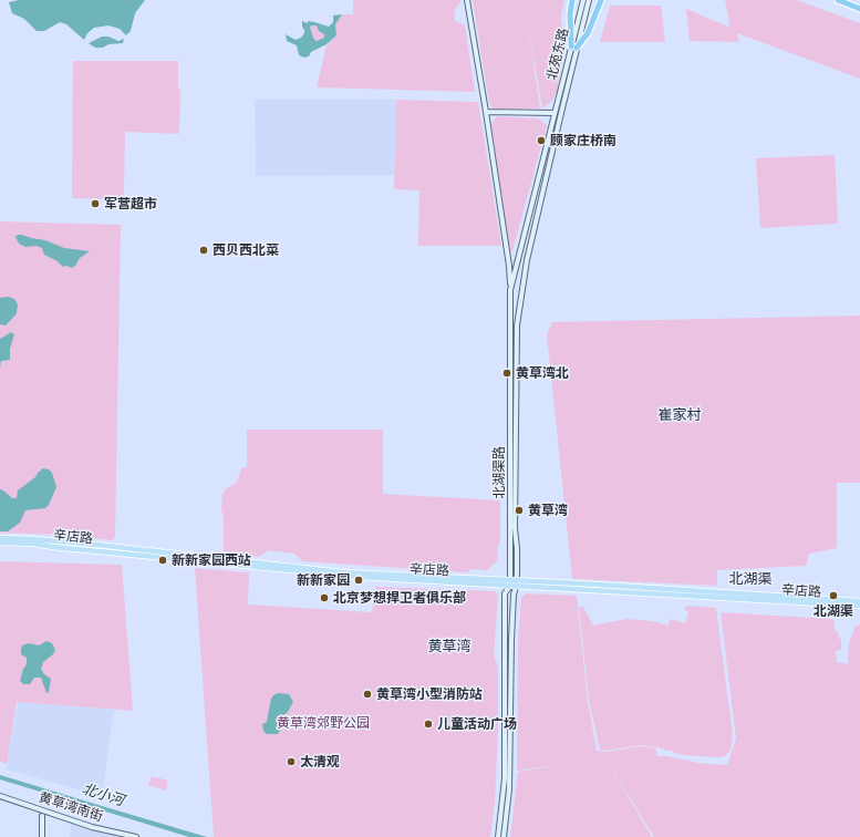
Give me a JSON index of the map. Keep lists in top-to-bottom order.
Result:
{
  "streets": {
    "main road": [
      "北苑东路",
      "北湖渠路",
      "辛店路",
      "黄草湾南街"
    ]
  },
  "crossings": [
    ["北苑东路", "北湖渠路"],
    ["北湖渠路", "辛店路"]
  ],
  "districts": ["崔家村", "北湖渠", "黄草湾"],
  "water": ["北小河"],
  "parks": ["黄草湾郊野公园"],
  "places": [
    "顾家庄桥南",
    "军营超市",
    "西贝西北菜",
    "黄草湾北",
    "黄草湾",
    "新新家园西站",
    "新新家园",
    "北湖渠",
    "北京梦想捍卫者俱乐部",
    "黄草湾小型消防站",
    "儿童活动广场",
    "太清观"
  ]
}
